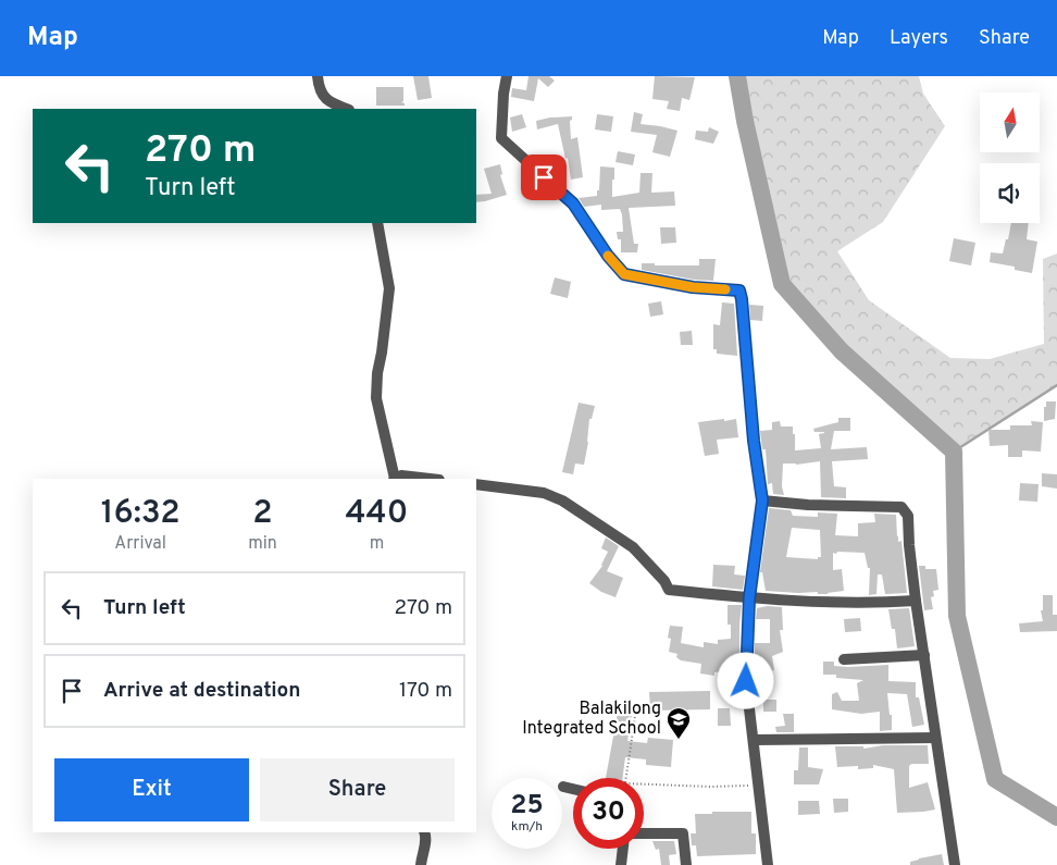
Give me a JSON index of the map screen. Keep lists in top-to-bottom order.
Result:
{
  "places": {
    "school or university": ["Balakilong Integrated School"]
  },
  "north": "top",
  "page": {
    "header": "Map",
    "nav": ["Map", "Layers", "Share"],
    "turn": ["270 m", "Turn left"],
    "eta": [
      "16:32",
      "Arrival",
      "2",
      "min",
      "440",
      "m"
    ],
    "list": [
      {
        "name": "Turn left",
        "value": "270 m"
      },
      {
        "name": "Arrive at destination",
        "value": "170 m"
      }
    ],
    "buttons": ["Exit", "Share"],
    "speed": "25 km/h",
    "limit": "30"
  }
}
